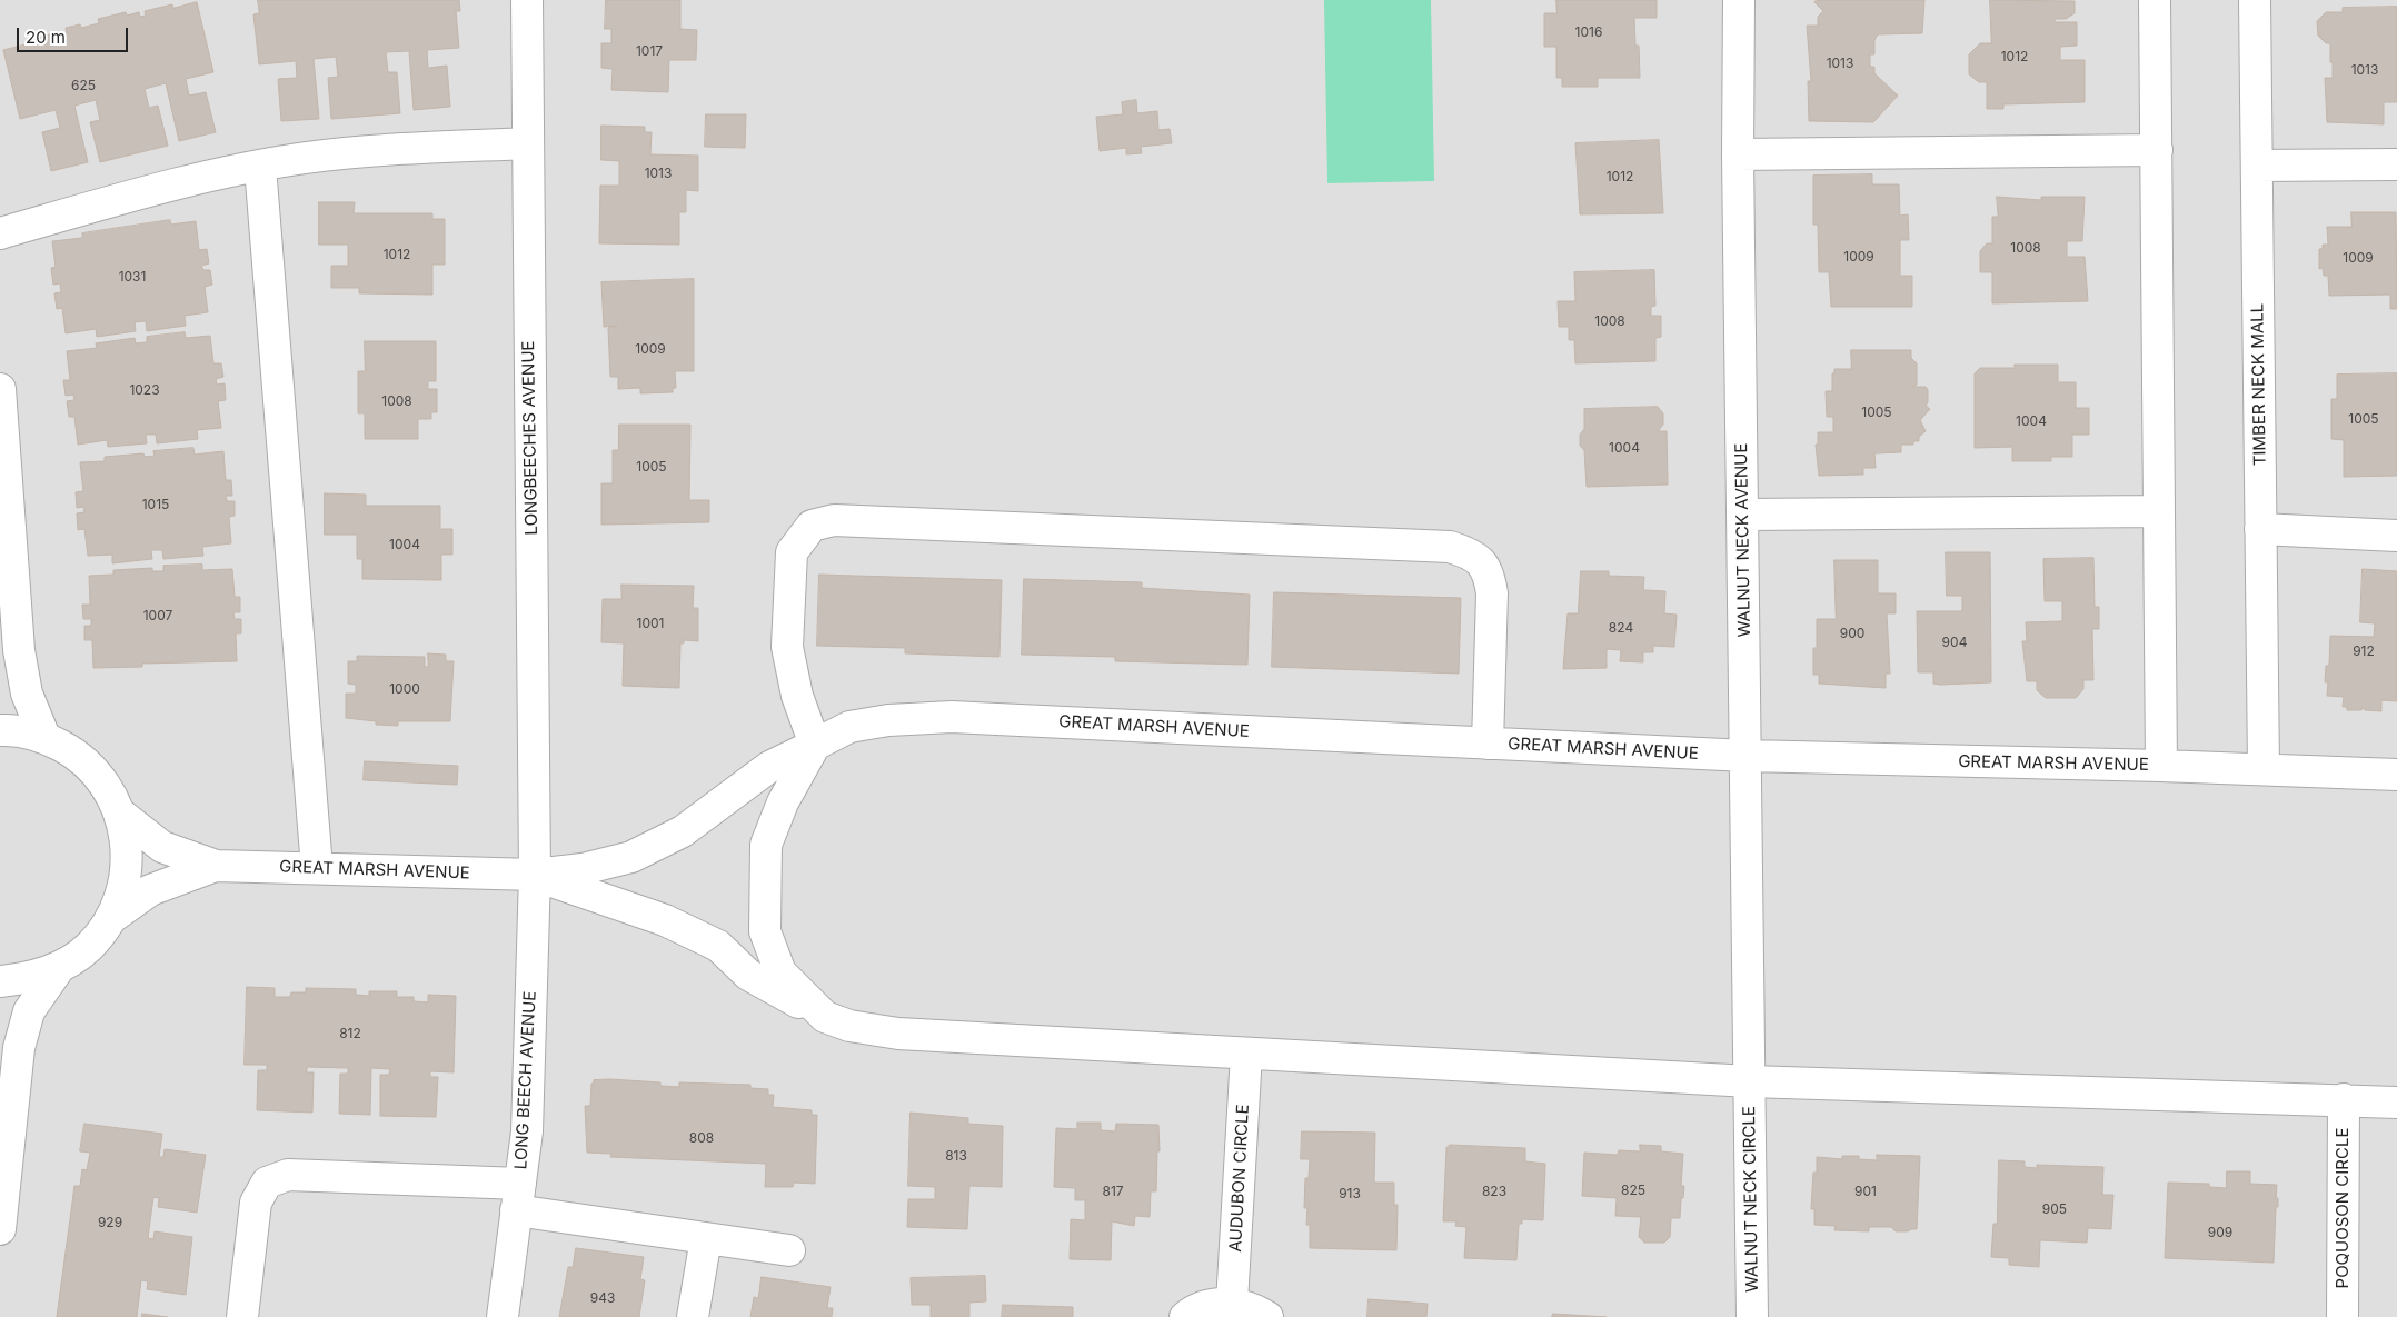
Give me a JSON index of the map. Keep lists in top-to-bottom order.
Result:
{
  "streets": {
    "street": [
      "TIMBER NECK MALL",
      "LONGBEECHES AVENUE",
      "WALNUT NECK AVENUE",
      "GREAT MARSH AVENUE",
      "LONG BEECH AVENUE",
      "AUDUBON CIRCLE",
      "WALNUT NECK CIRCLE",
      "POQUOSON CIRCLE"
    ]
  },
  "crossings": [
    ["TIMBER NECK MALL", "GREAT MARSH AVENUE"],
    ["LONGBEECHES AVENUE", "GREAT MARSH AVENUE"],
    ["LONGBEECHES AVENUE", "LONG BEECH AVENUE"],
    ["WALNUT NECK AVENUE", "GREAT MARSH AVENUE"],
    ["WALNUT NECK AVENUE", "WALNUT NECK CIRCLE"],
    ["GREAT MARSH AVENUE", "LONG BEECH AVENUE"],
    ["GREAT MARSH AVENUE", "AUDUBON CIRCLE"],
    ["GREAT MARSH AVENUE", "WALNUT NECK CIRCLE"],
    ["GREAT MARSH AVENUE", "POQUOSON CIRCLE"]
  ],
  "house_numbers": [
    "1016",
    "1017",
    "1012",
    "1013",
    "1013",
    "625",
    "1013",
    "1012",
    "1008",
    "1012",
    "1009",
    "1009",
    "1031",
    "1008",
    "1009",
    "1023",
    "1008",
    "1005",
    "1005",
    "1004",
    "1004",
    "1005",
    "1015",
    "1004",
    "1007",
    "1001",
    "824",
    "900",
    "904",
    "912",
    "1000",
    "812",
    "808",
    "813",
    "825",
    "817",
    "823",
    "901",
    "913",
    "905",
    "929",
    "909",
    "943"
  ],
  "scale_bar": "20 m"
}
